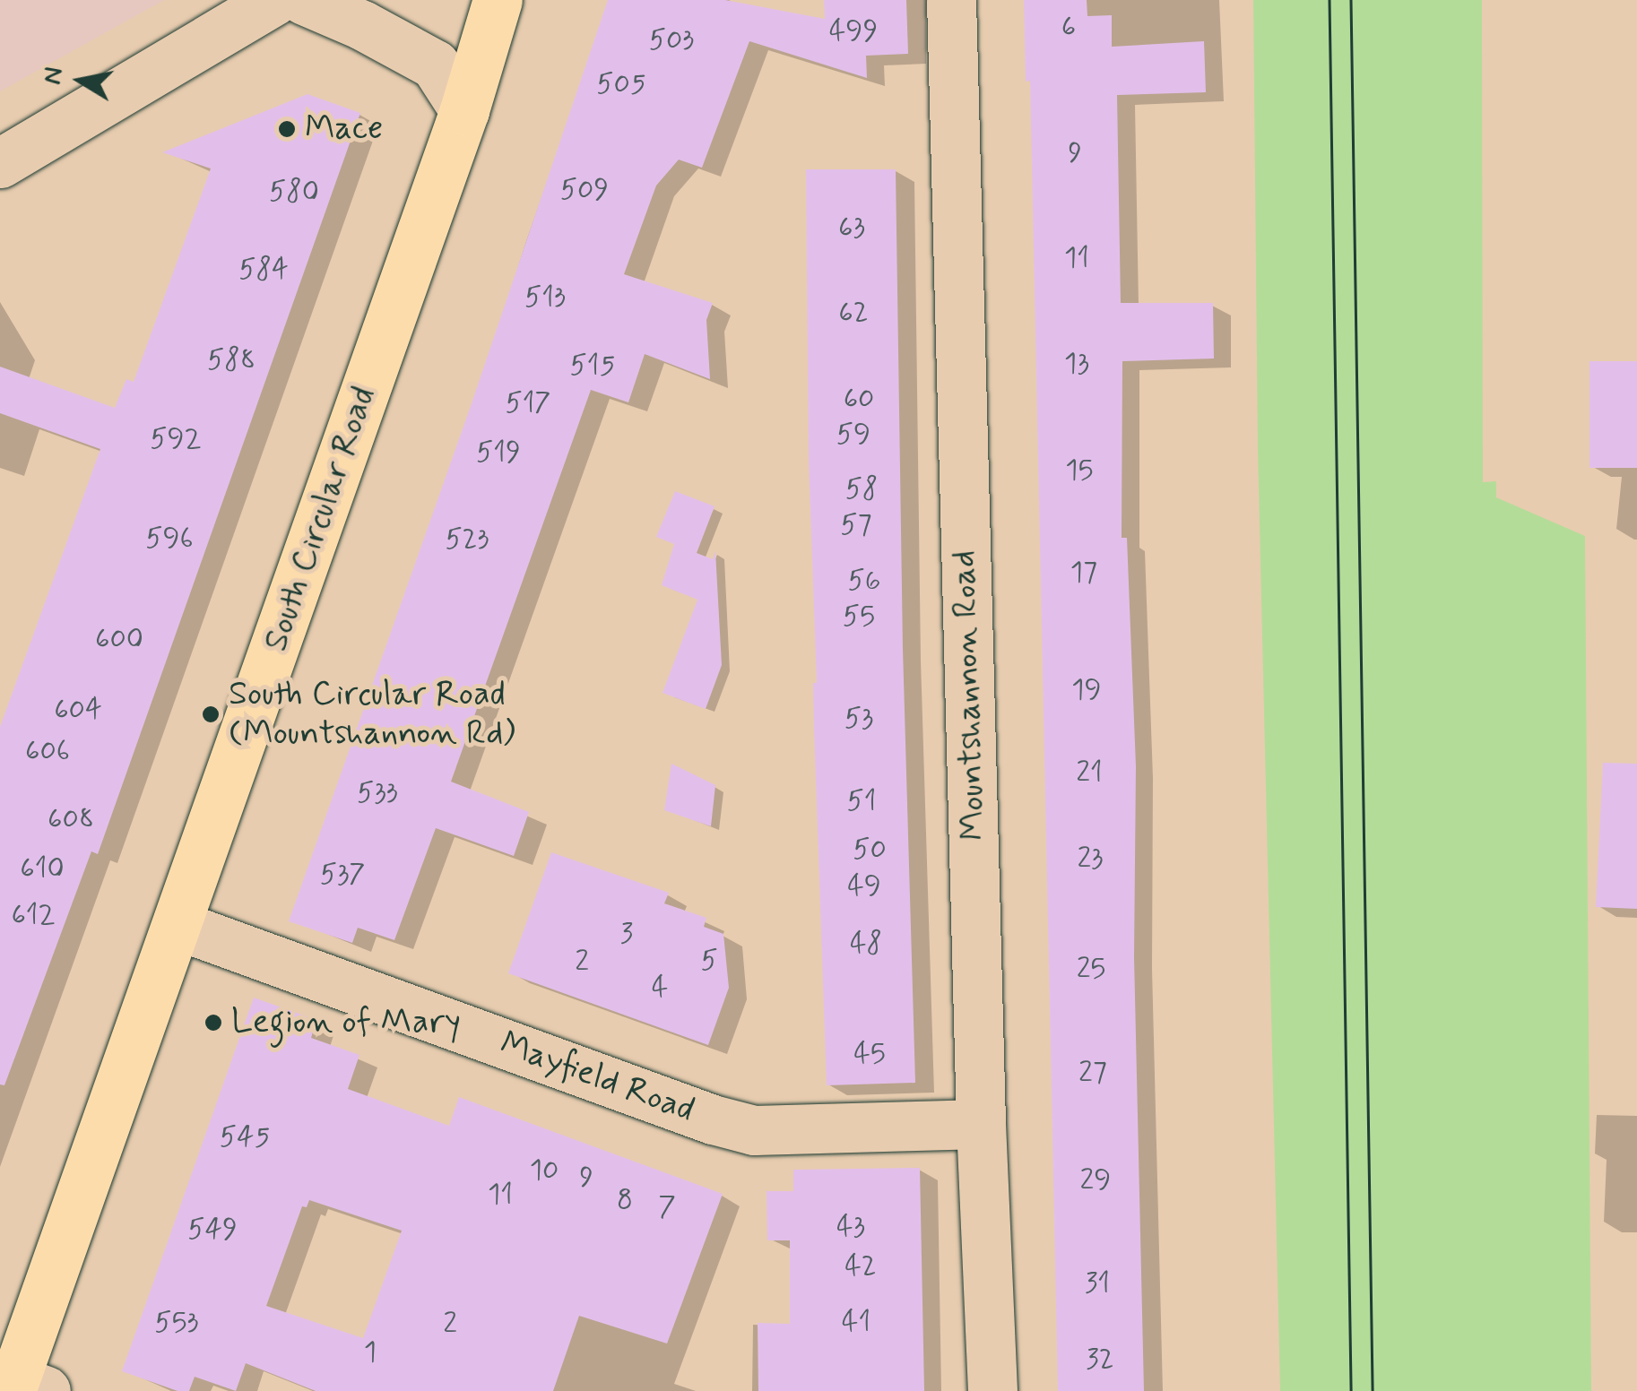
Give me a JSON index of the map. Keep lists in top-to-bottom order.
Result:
{
  "streets": {
    "main road": ["South Circular Road"],
    "street": ["Mountshannon Road", "Mayfield Road"]
  },
  "crossings": [
    ["South Circular Road", "Mayfield Road"],
    ["Mountshannon Road", "Mayfield Road"]
  ],
  "places": ["Mace", "South Circular Road (Mountshannon Rd)", "Legion of Mary"],
  "house_numbers": [
    "6",
    "499",
    "503",
    "505",
    "9",
    "509",
    "580",
    "63",
    "11",
    "584",
    "513",
    "62",
    "588",
    "13",
    "515",
    "60",
    "517",
    "59",
    "592",
    "519",
    "15",
    "58",
    "57",
    "596",
    "523",
    "17",
    "56",
    "55",
    "600",
    "19",
    "604",
    "53",
    "606",
    "21",
    "533",
    "51",
    "608",
    "50",
    "23",
    "610",
    "537",
    "49",
    "612",
    "3",
    "48",
    "5",
    "2",
    "25",
    "4",
    "45",
    "27",
    "545",
    "10",
    "9",
    "29",
    "11",
    "8",
    "7",
    "43",
    "549",
    "42",
    "31",
    "41",
    "553",
    "2",
    "1",
    "32"
  ],
  "north": "left"
}
